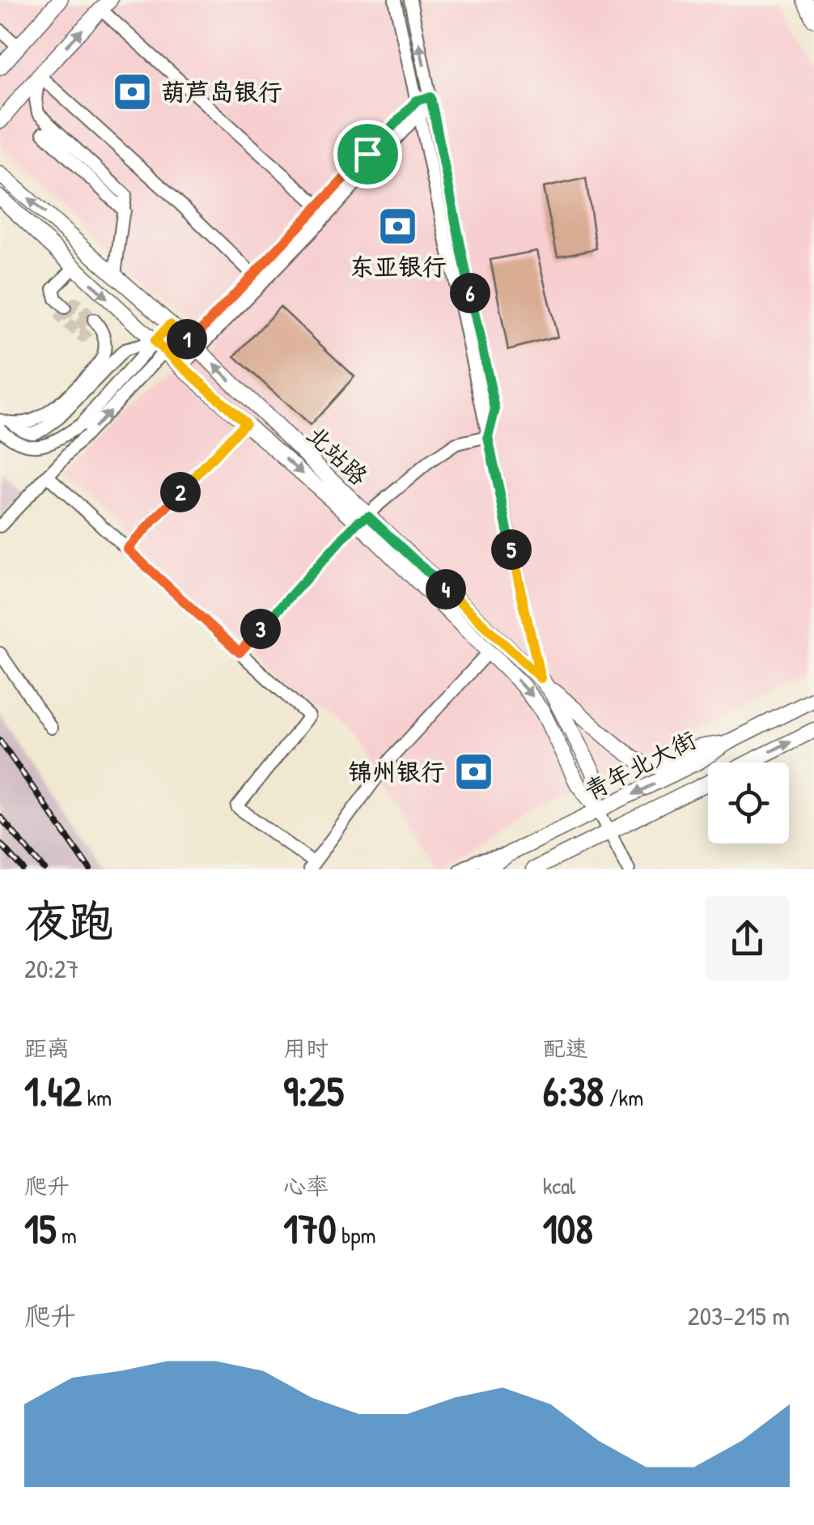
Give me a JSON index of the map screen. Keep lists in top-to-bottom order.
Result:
{
  "streets": {
    "main road": ["北站路", "青年北大街"]
  },
  "crossings": [
    ["北站路", "青年北大街"]
  ],
  "places": {
    "bank": ["葫芦岛银行", "东亚银行", "锦州银行"]
  },
  "page": {
    "pins": [
      "6",
      "1",
      "2",
      "5",
      "4",
      "3"
    ],
    "heading": ["夜跑", "20:27"],
    "stats": [
      ["距离", "1.42 km"],
      ["用时", "9:25"],
      ["配速", "6:38 /km"],
      ["爬升", "15 m"],
      ["心率", "170 bpm"],
      ["kcal", "108"]
    ],
    "chart": ["爬升", "203–215 m"]
  }
}
